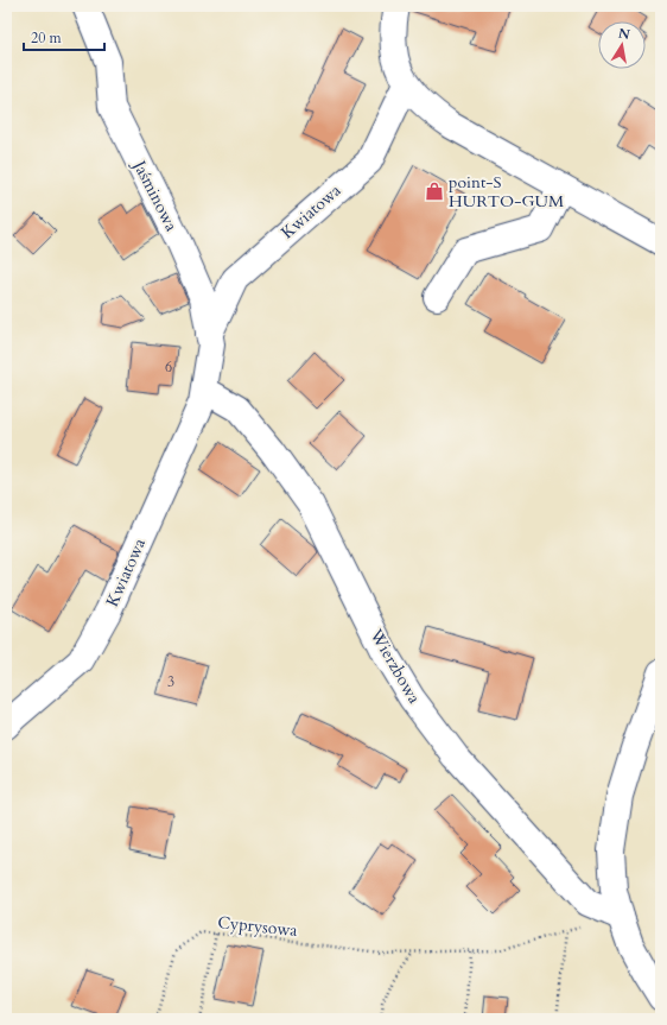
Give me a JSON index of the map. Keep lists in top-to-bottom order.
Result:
{
  "streets": {
    "street": ["Jaśminowa", "Kwiatowa", "Wierzbowa"],
    "path": ["Cyprysowa"]
  },
  "crossings": [
    ["Jaśminowa", "Kwiatowa"],
    ["Jaśminowa", "Wierzbowa"],
    ["Kwiatowa", "Wierzbowa"],
    ["Wierzbowa", "Cyprysowa"]
  ],
  "places": {
    "shop": ["point-S HURTO-GUM"]
  },
  "house_numbers": ["6", "3"],
  "scale_bar": "20 m",
  "north": "top"
}
